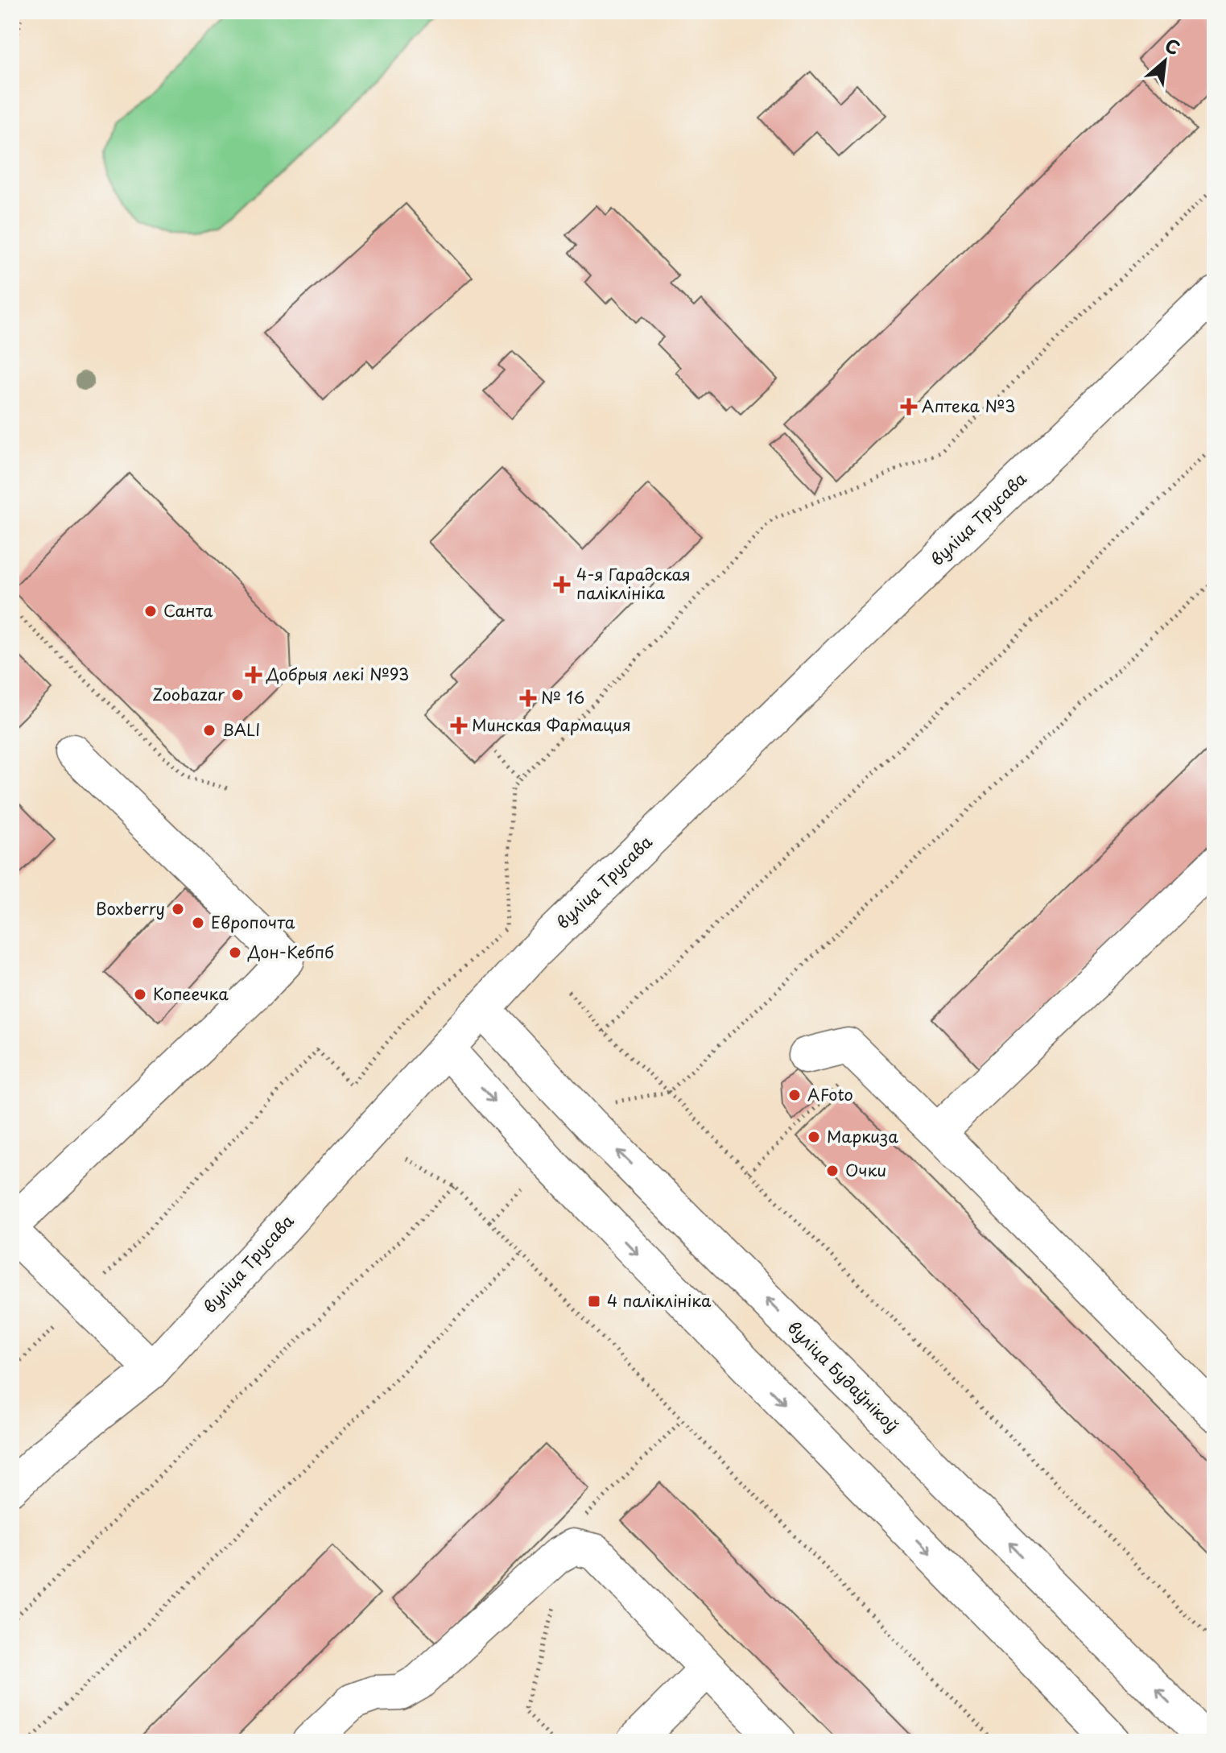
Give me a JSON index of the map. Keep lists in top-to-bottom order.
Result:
{
  "streets": {
    "street": ["вуліца Трусава", "вуліца Будаўнікоў"]
  },
  "crossings": [
    ["вуліца Трусава", "вуліца Будаўнікоў"]
  ],
  "places": {
    "health": [
      "Аптека №3",
      "4-я Гарадская паліклініка",
      "Добрыя лекі №93",
      "№ 16",
      "Минская Фармация"
    ],
    "other": [
      "Санта",
      "Zoobazar",
      "BALI",
      "Boxberry",
      "Европочта",
      "Дон-Кебпб",
      "Копеечка",
      "AFoto",
      "Маркиза",
      "Очки"
    ],
    "transit": ["4 паліклініка"]
  },
  "north": "top right"
}
